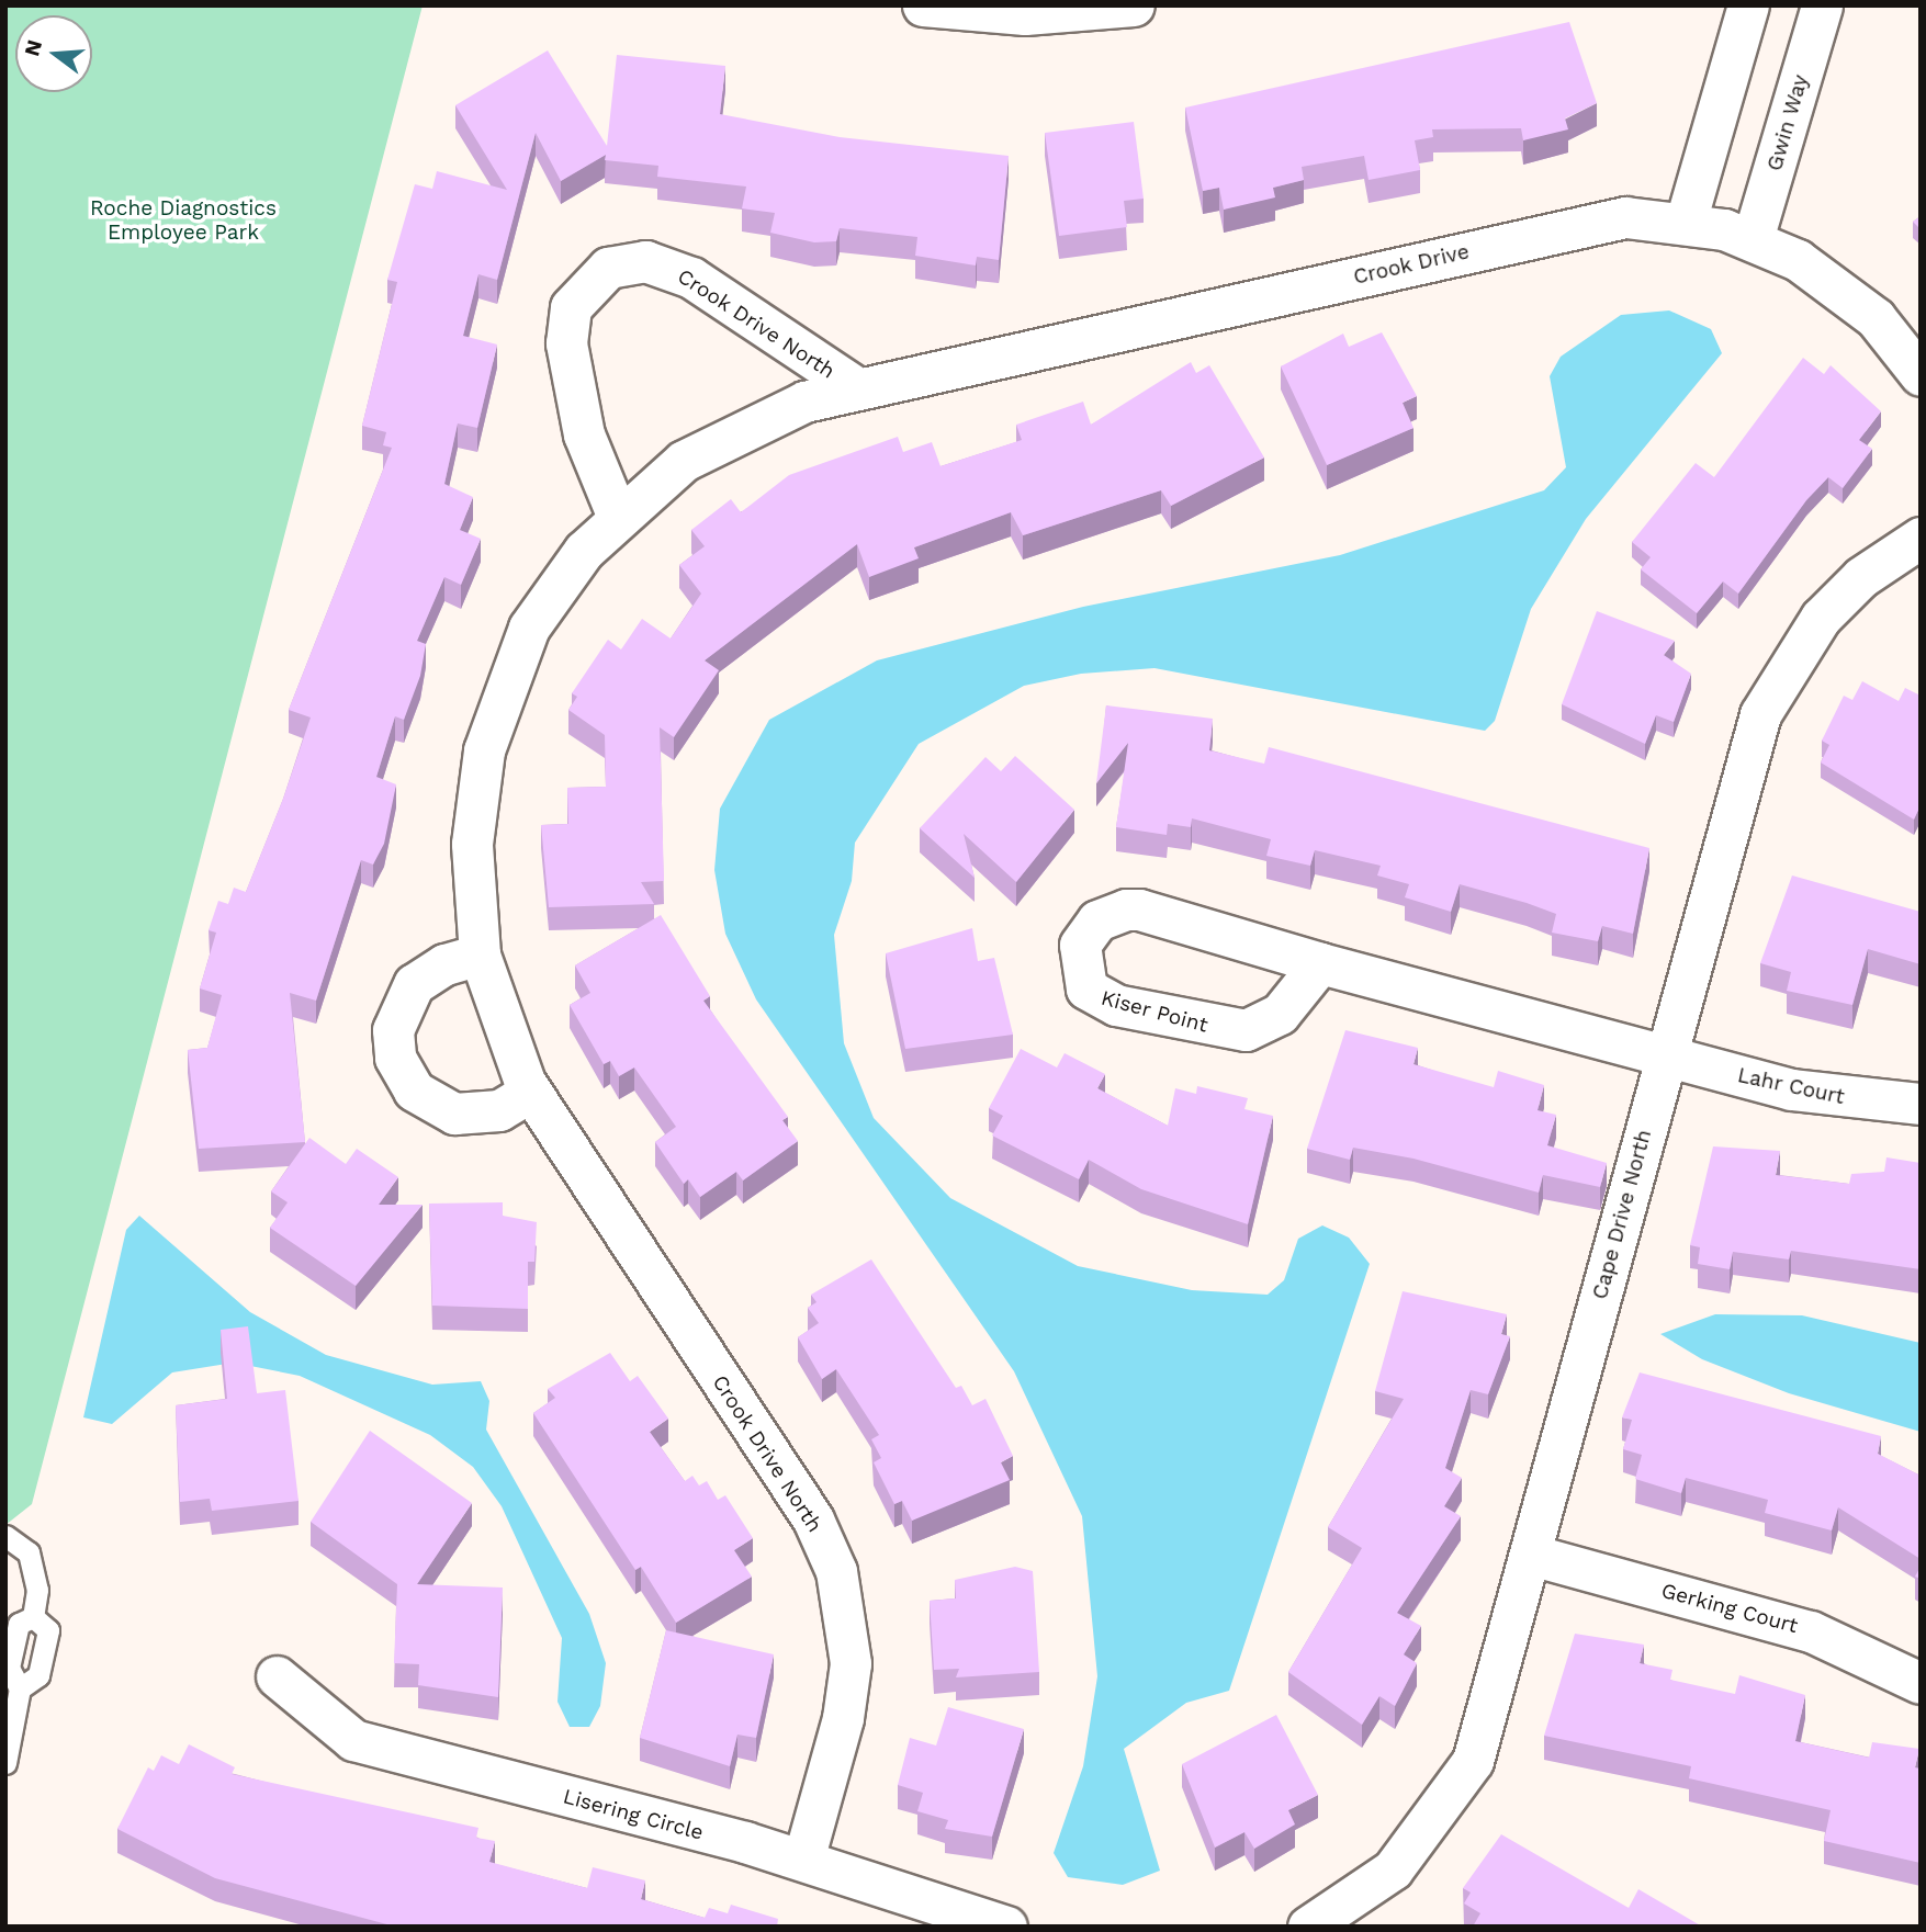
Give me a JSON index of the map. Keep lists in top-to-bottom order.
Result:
{
  "streets": {
    "street": [
      "Gwin Way",
      "Crook Drive",
      "Crook Drive North",
      "Kiser Point",
      "Lahr Court",
      "Cape Drive North",
      "Gerking Court",
      "Lisering Circle"
    ]
  },
  "crossings": [
    ["Gwin Way", "Crook Drive"],
    ["Crook Drive", "Crook Drive North"],
    ["Crook Drive North", "Lisering Circle"],
    ["Kiser Point", "Lahr Court"],
    ["Kiser Point", "Cape Drive North"],
    ["Lahr Court", "Cape Drive North"],
    ["Cape Drive North", "Gerking Court"]
  ],
  "parks": ["Roche Diagnostics Employee Park"],
  "north": "left"
}
